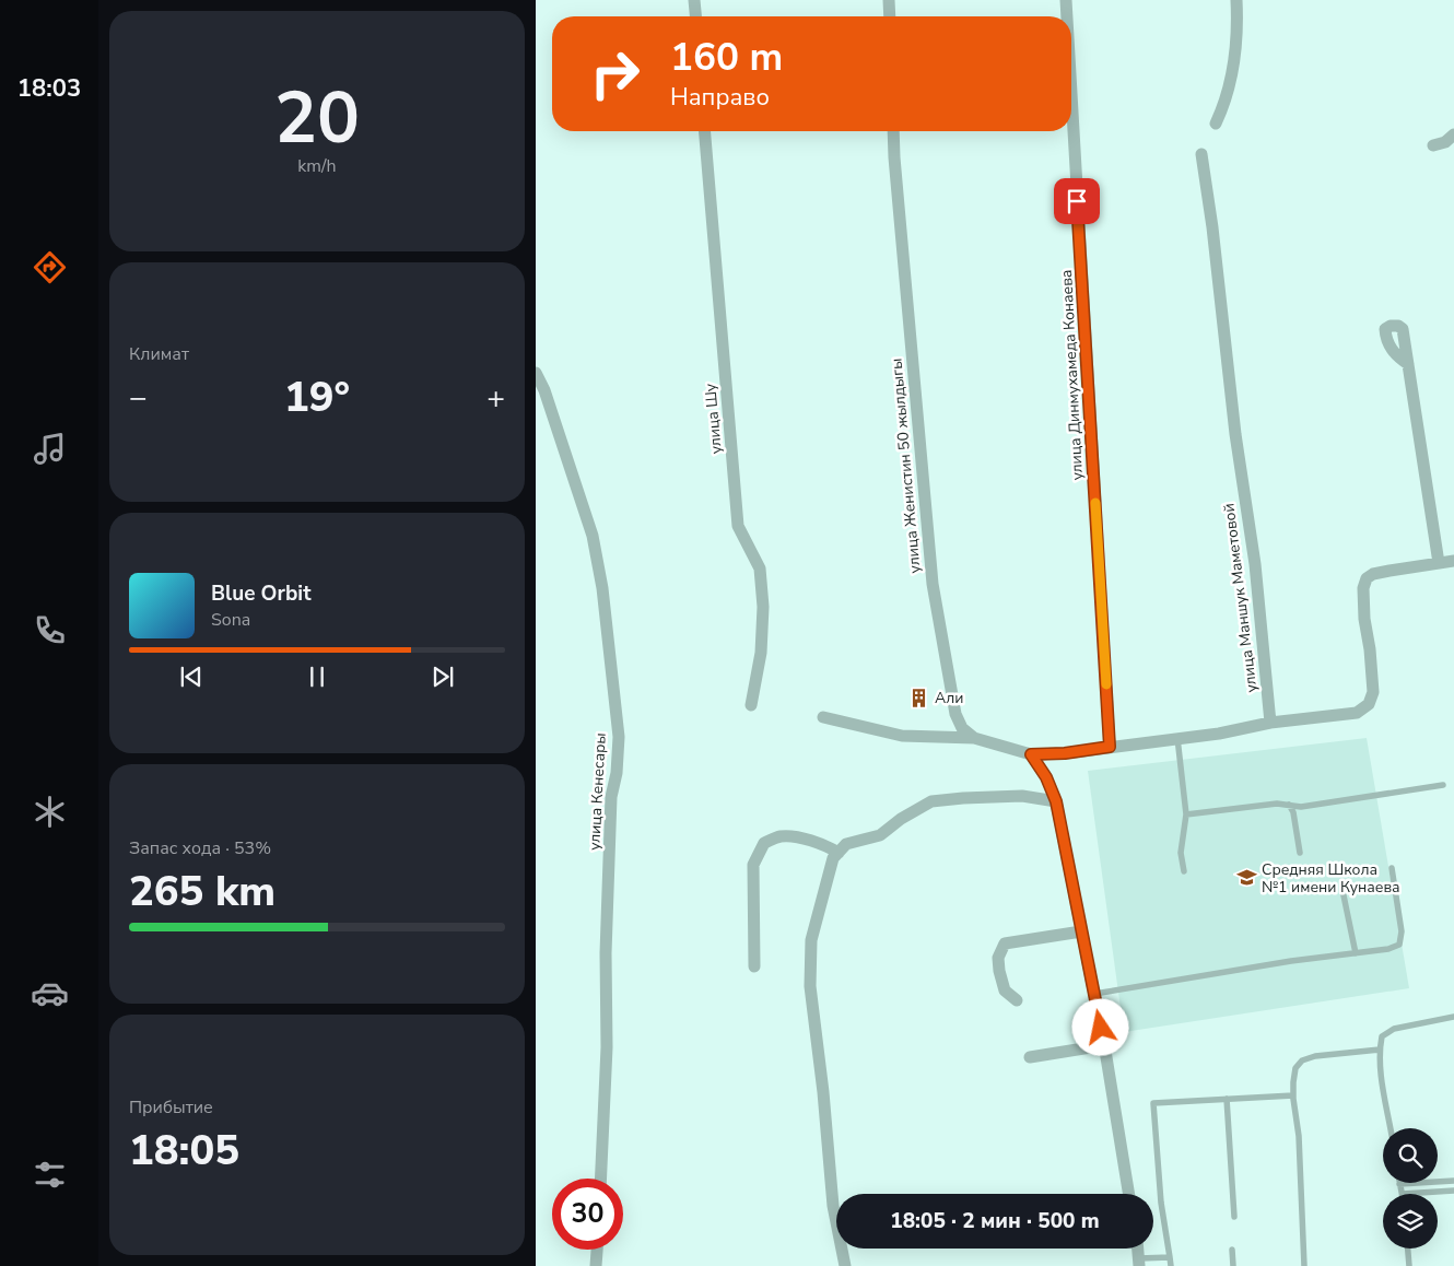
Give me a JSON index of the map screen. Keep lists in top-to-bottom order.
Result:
{
  "streets": {
    "street": [
      "улица Динмухамеда Конаева",
      "улица Шу",
      "улица Женистин 50 жылдыгы",
      "улица Маншук Маметовой",
      "улица Кенесары"
    ]
  },
  "places": {
    "building": ["Али"],
    "school or university": ["Средняя Школа №1 имени Кунаева"]
  },
  "page": {
    "tabs": "18:03",
    "tile": [
      ["20", "km/h"],
      "Климат",
      ["Запас хода · 53%", "265 km"],
      ["Прибытие", "18:05"]
    ],
    "turn": ["160 m", "Направо"],
    "heat": ["−", "19°", "+"],
    "song": ["Blue Orbit", "Sona"],
    "limit": "30",
    "trip": "18:05 · 2 мин · 500 m"
  }
}
